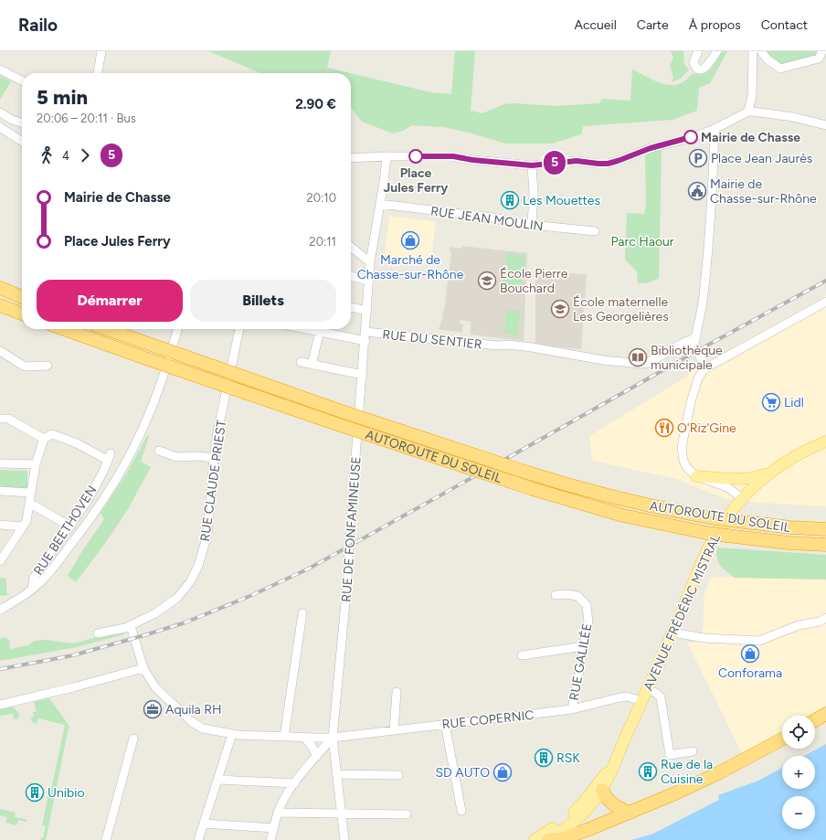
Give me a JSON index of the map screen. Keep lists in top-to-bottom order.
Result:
{
  "streets": {
    "highway": ["AUTOROUTE DU SOLEIL"],
    "main road": ["AVENUE FRÉDÉRIC MISTRAL"],
    "street": [
      "RUE JEAN MOULIN",
      "RUE DU SENTIER",
      "RUE CLAUDE PRIEST",
      "RUE DE FONFAMINEUSE",
      "RUE BEETHOVEN",
      "RUE GALILÉE",
      "RUE COPERNIC"
    ]
  },
  "crossings": [
    ["RUE JEAN MOULIN", "RUE DE FONFAMINEUSE"],
    ["RUE DU SENTIER", "RUE DE FONFAMINEUSE"],
    ["RUE CLAUDE PRIEST", "RUE COPERNIC"],
    ["RUE DE FONFAMINEUSE", "RUE COPERNIC"],
    ["AVENUE FRÉDÉRIC MISTRAL", "RUE COPERNIC"],
    ["RUE GALILÉE", "RUE COPERNIC"]
  ],
  "parks": ["Parc Haour"],
  "places": {
    "other": ["Mairie de Chasse", "Place Jules Ferry"],
    "parking": ["Place Jean Jaurès"],
    "public building": ["Mairie de Chasse-sur-Rhône"],
    "building": [
      "Les Mouettes",
      "RSK",
      "Rue de la Cuisine",
      "Unibio"
    ],
    "shop": ["Marché de Chasse-sur-Rhône", "Conforama", "SD AUTO"],
    "school or university": ["École Pierre Bouchard", "École maternelle Les Georgelières"],
    "library": ["Bibliothèque municipale"],
    "supermarket": ["Lidl"],
    "restaurant": ["O'Riz'Gine"],
    "office": ["Aquila RH"]
  },
  "lines": ["bus line 5"],
  "page": {
    "header": "Railo",
    "nav": [
      "Accueil",
      "Carte",
      "À propos",
      "Contact"
    ],
    "on_map": "5",
    "heading": ["5 min", "20:06 – 20:11 · Bus", "2.90 €"],
    "legs": ["4", "5"],
    "list": [
      {
        "name": "Mairie de Chasse",
        "value": "20:10"
      },
      {
        "name": "Place Jules Ferry",
        "value": "20:11"
      }
    ],
    "buttons": ["Démarrer", "Billets"],
    "map_buttons": ["+", "−"]
  }
}
